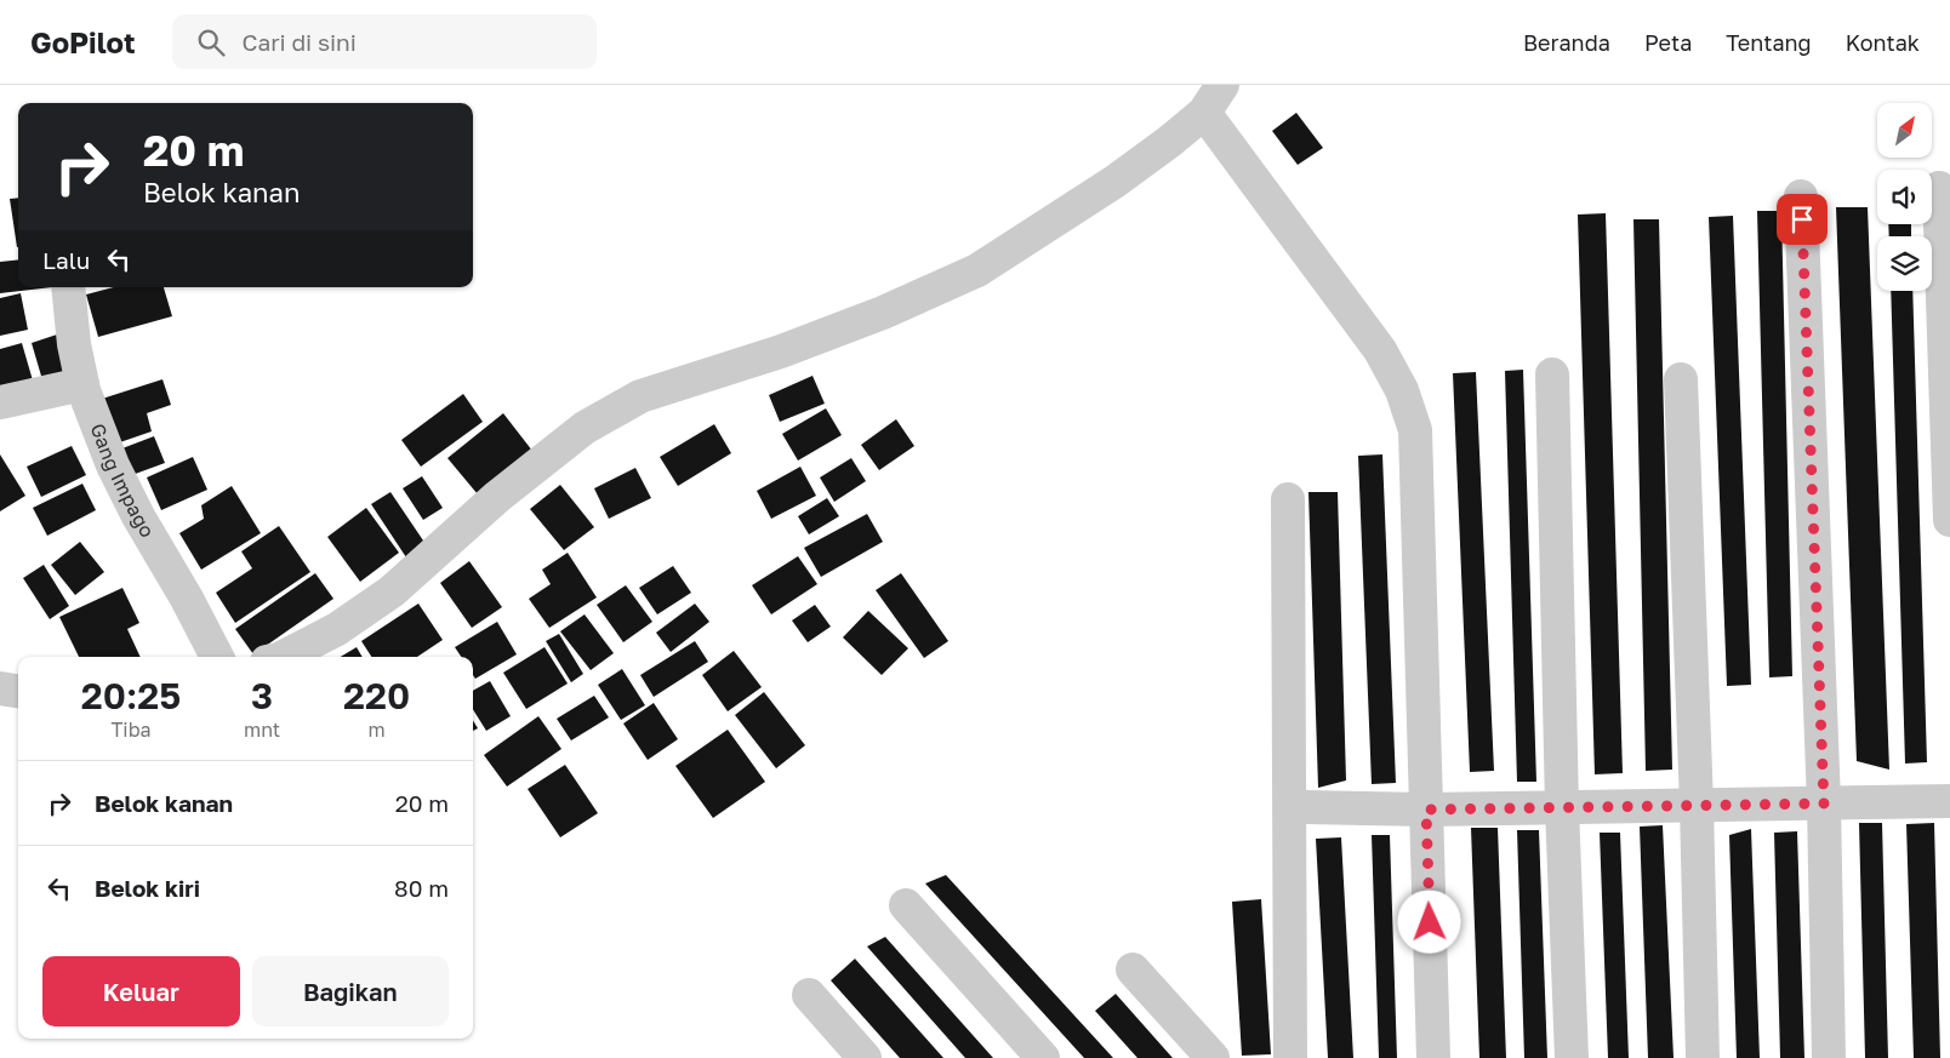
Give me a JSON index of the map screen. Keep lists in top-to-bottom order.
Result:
{
  "streets": {
    "street": ["Gang Impago"]
  },
  "north": "top right",
  "page": {
    "header": "GoPilot",
    "search": "Cari di sini",
    "nav": [
      "Beranda",
      "Peta",
      "Tentang",
      "Kontak"
    ],
    "turn": ["20 m", "Belok kanan"],
    "then": "Lalu",
    "eta": [
      "20:25",
      "Tiba",
      "3",
      "mnt",
      "220",
      "m"
    ],
    "list": [
      {
        "name": "Belok kanan",
        "value": "20 m"
      },
      {
        "name": "Belok kiri",
        "value": "80 m"
      }
    ],
    "buttons": ["Keluar", "Bagikan"]
  }
}
